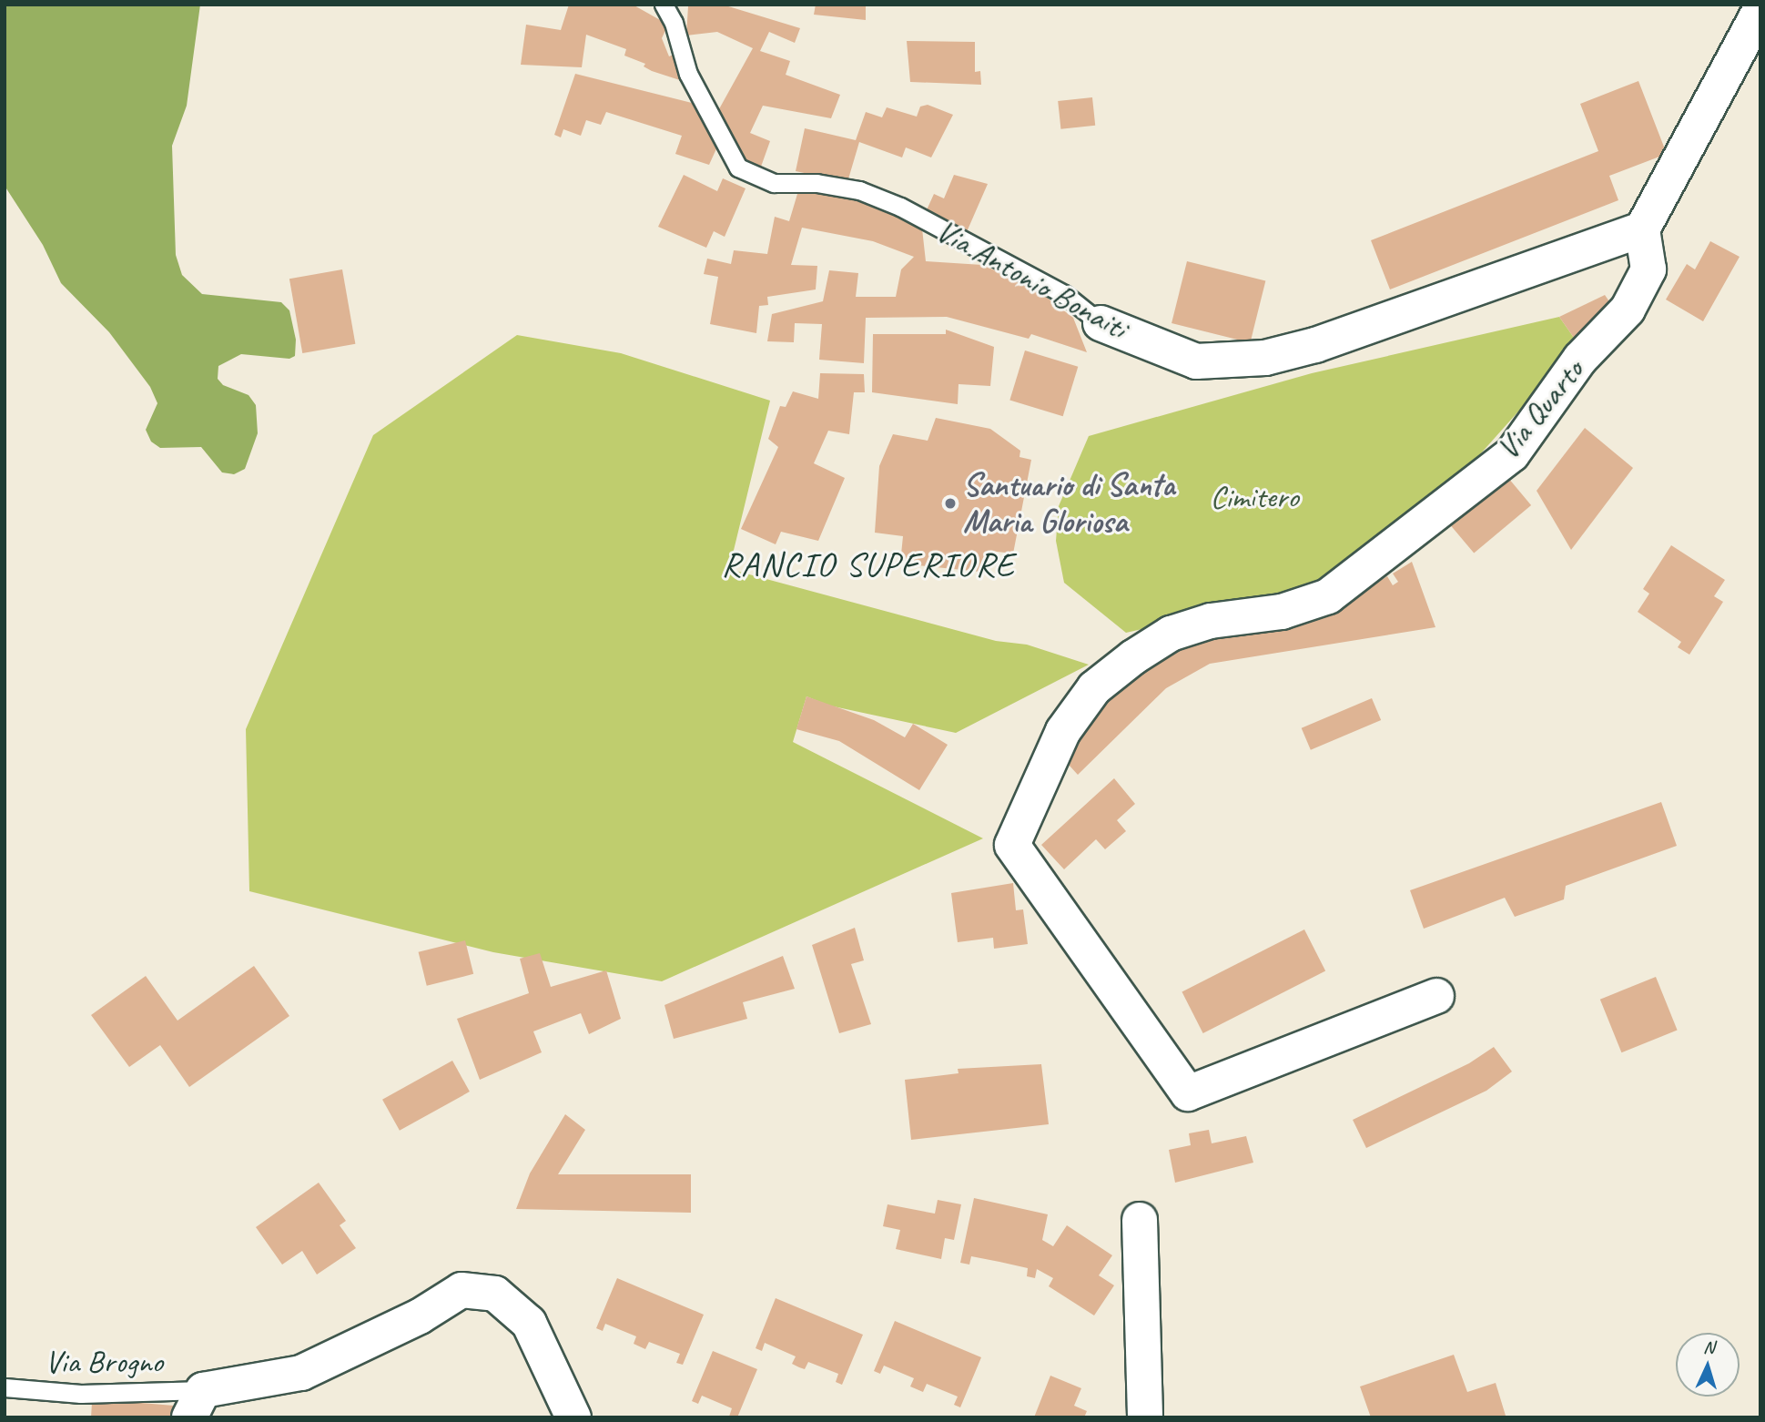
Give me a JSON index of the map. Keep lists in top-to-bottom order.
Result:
{
  "streets": {
    "street": ["Via Antonio Bonaiti", "Via Quarto"],
    "lane": ["Via Brogno"]
  },
  "crossings": [
    ["Via Antonio Bonaiti", "Via Quarto"]
  ],
  "districts": ["RANCIO SUPERIORE"],
  "parks": ["Cimitero"],
  "places": ["Santuario di Santa Maria Gloriosa"],
  "north": "top"
}
